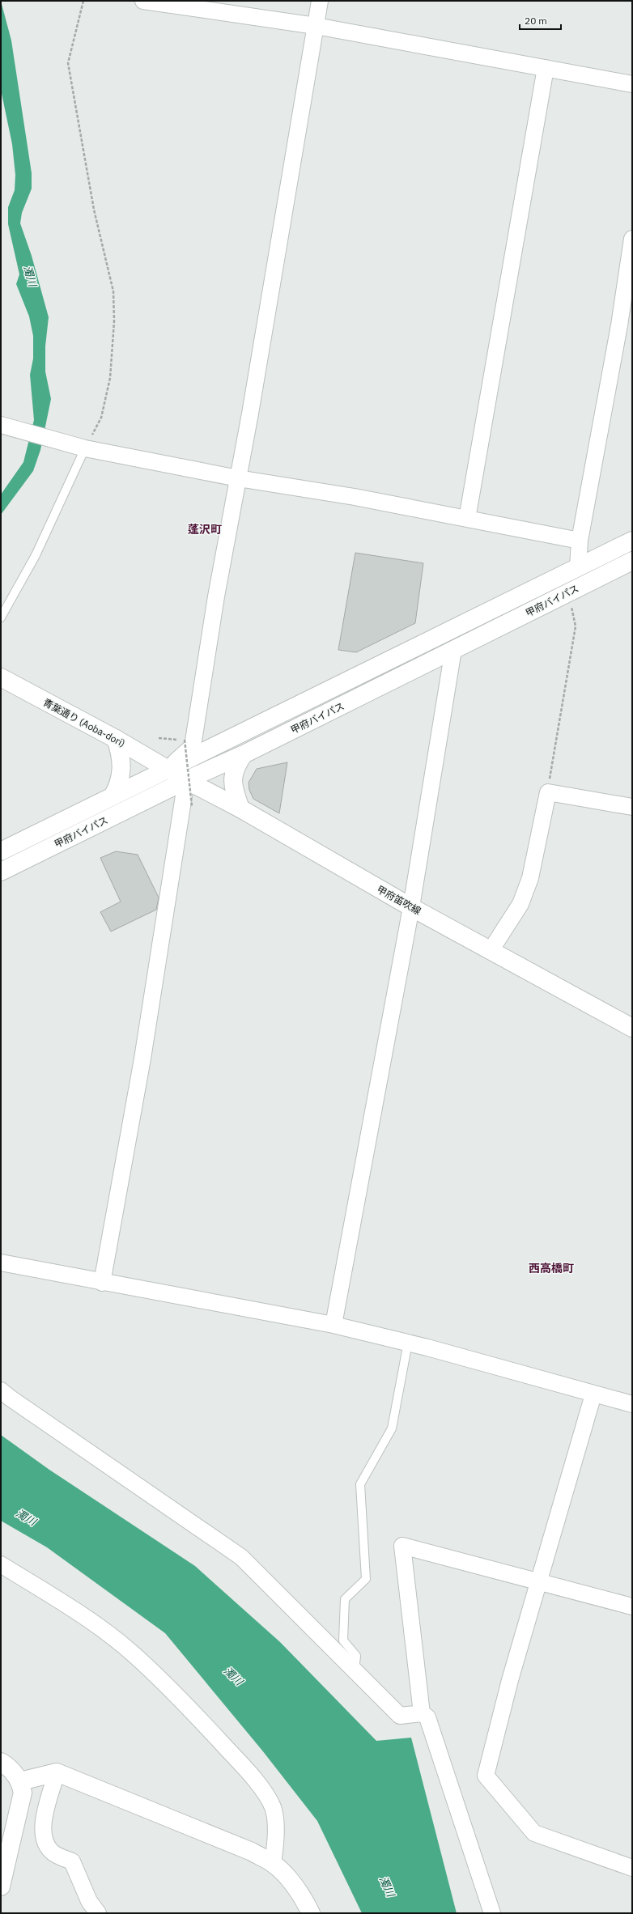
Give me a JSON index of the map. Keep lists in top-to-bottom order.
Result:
{
  "streets": {
    "main road": ["甲府バイパス", "青葉通り (Aoba-dori)", "甲府笛吹線"]
  },
  "crossings": [
    ["甲府バイパス", "青葉通り (Aoba-dori)"],
    ["甲府バイパス", "甲府笛吹線"],
    ["青葉通り (Aoba-dori)", "甲府笛吹線"]
  ],
  "districts": ["蓬沢町", "西高橋町"],
  "water": ["濁川"],
  "scale_bar": "20 m"
}
